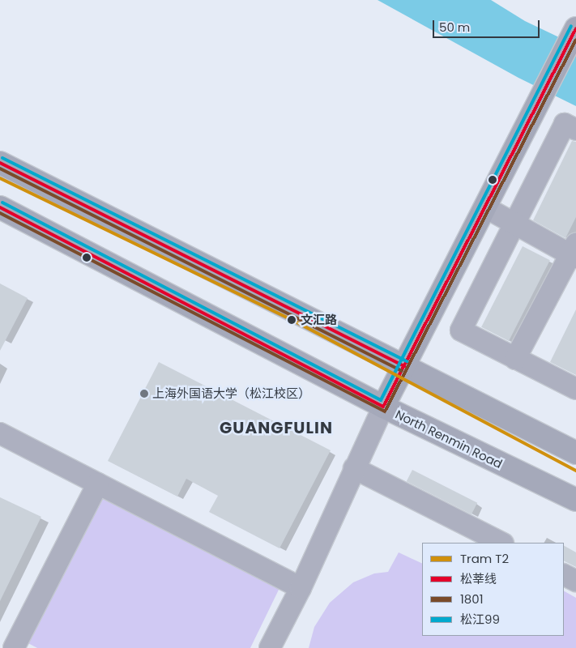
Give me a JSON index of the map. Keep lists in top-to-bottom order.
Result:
{
  "streets": {
    "main road": ["North Renmin Road"]
  },
  "districts": ["GUANGFULIN"],
  "places": ["文汇路", "上海外国语大学（松江校区）"],
  "lines": [
    "transit line 松江99",
    "transit line 松莘线",
    "transit line 1801",
    "tram line T2"
  ],
  "legend": [
    "Tram T2",
    "松莘线",
    "1801",
    "松江99"
  ],
  "scale_bar": "50 m"
}
